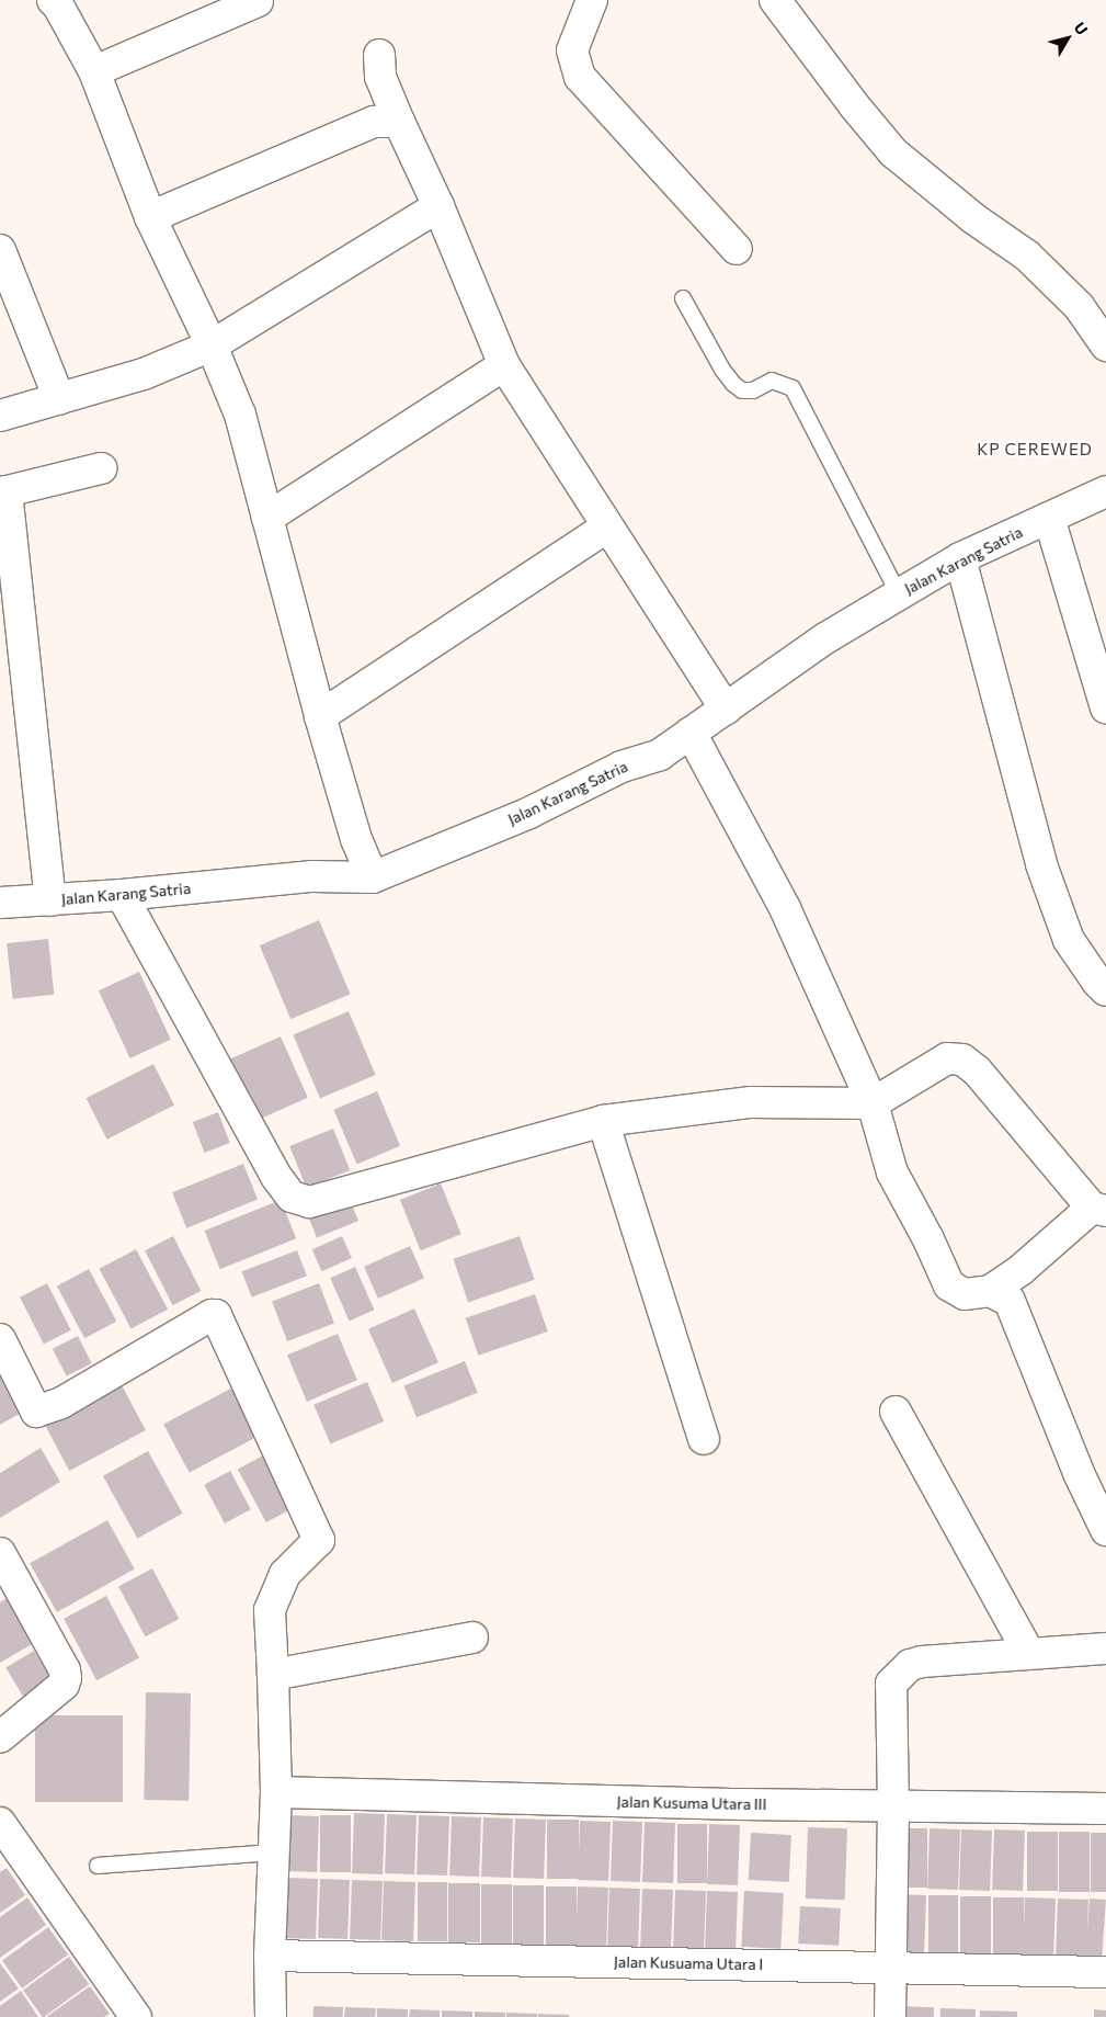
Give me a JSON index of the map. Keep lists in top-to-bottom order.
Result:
{
  "streets": {
    "street": ["Jalan Karang Satria", "Jalan Kusuma Utara III", "Jalan Kusuama Utara I"]
  },
  "districts": ["KP CEREWED"],
  "north": "top right"
}
